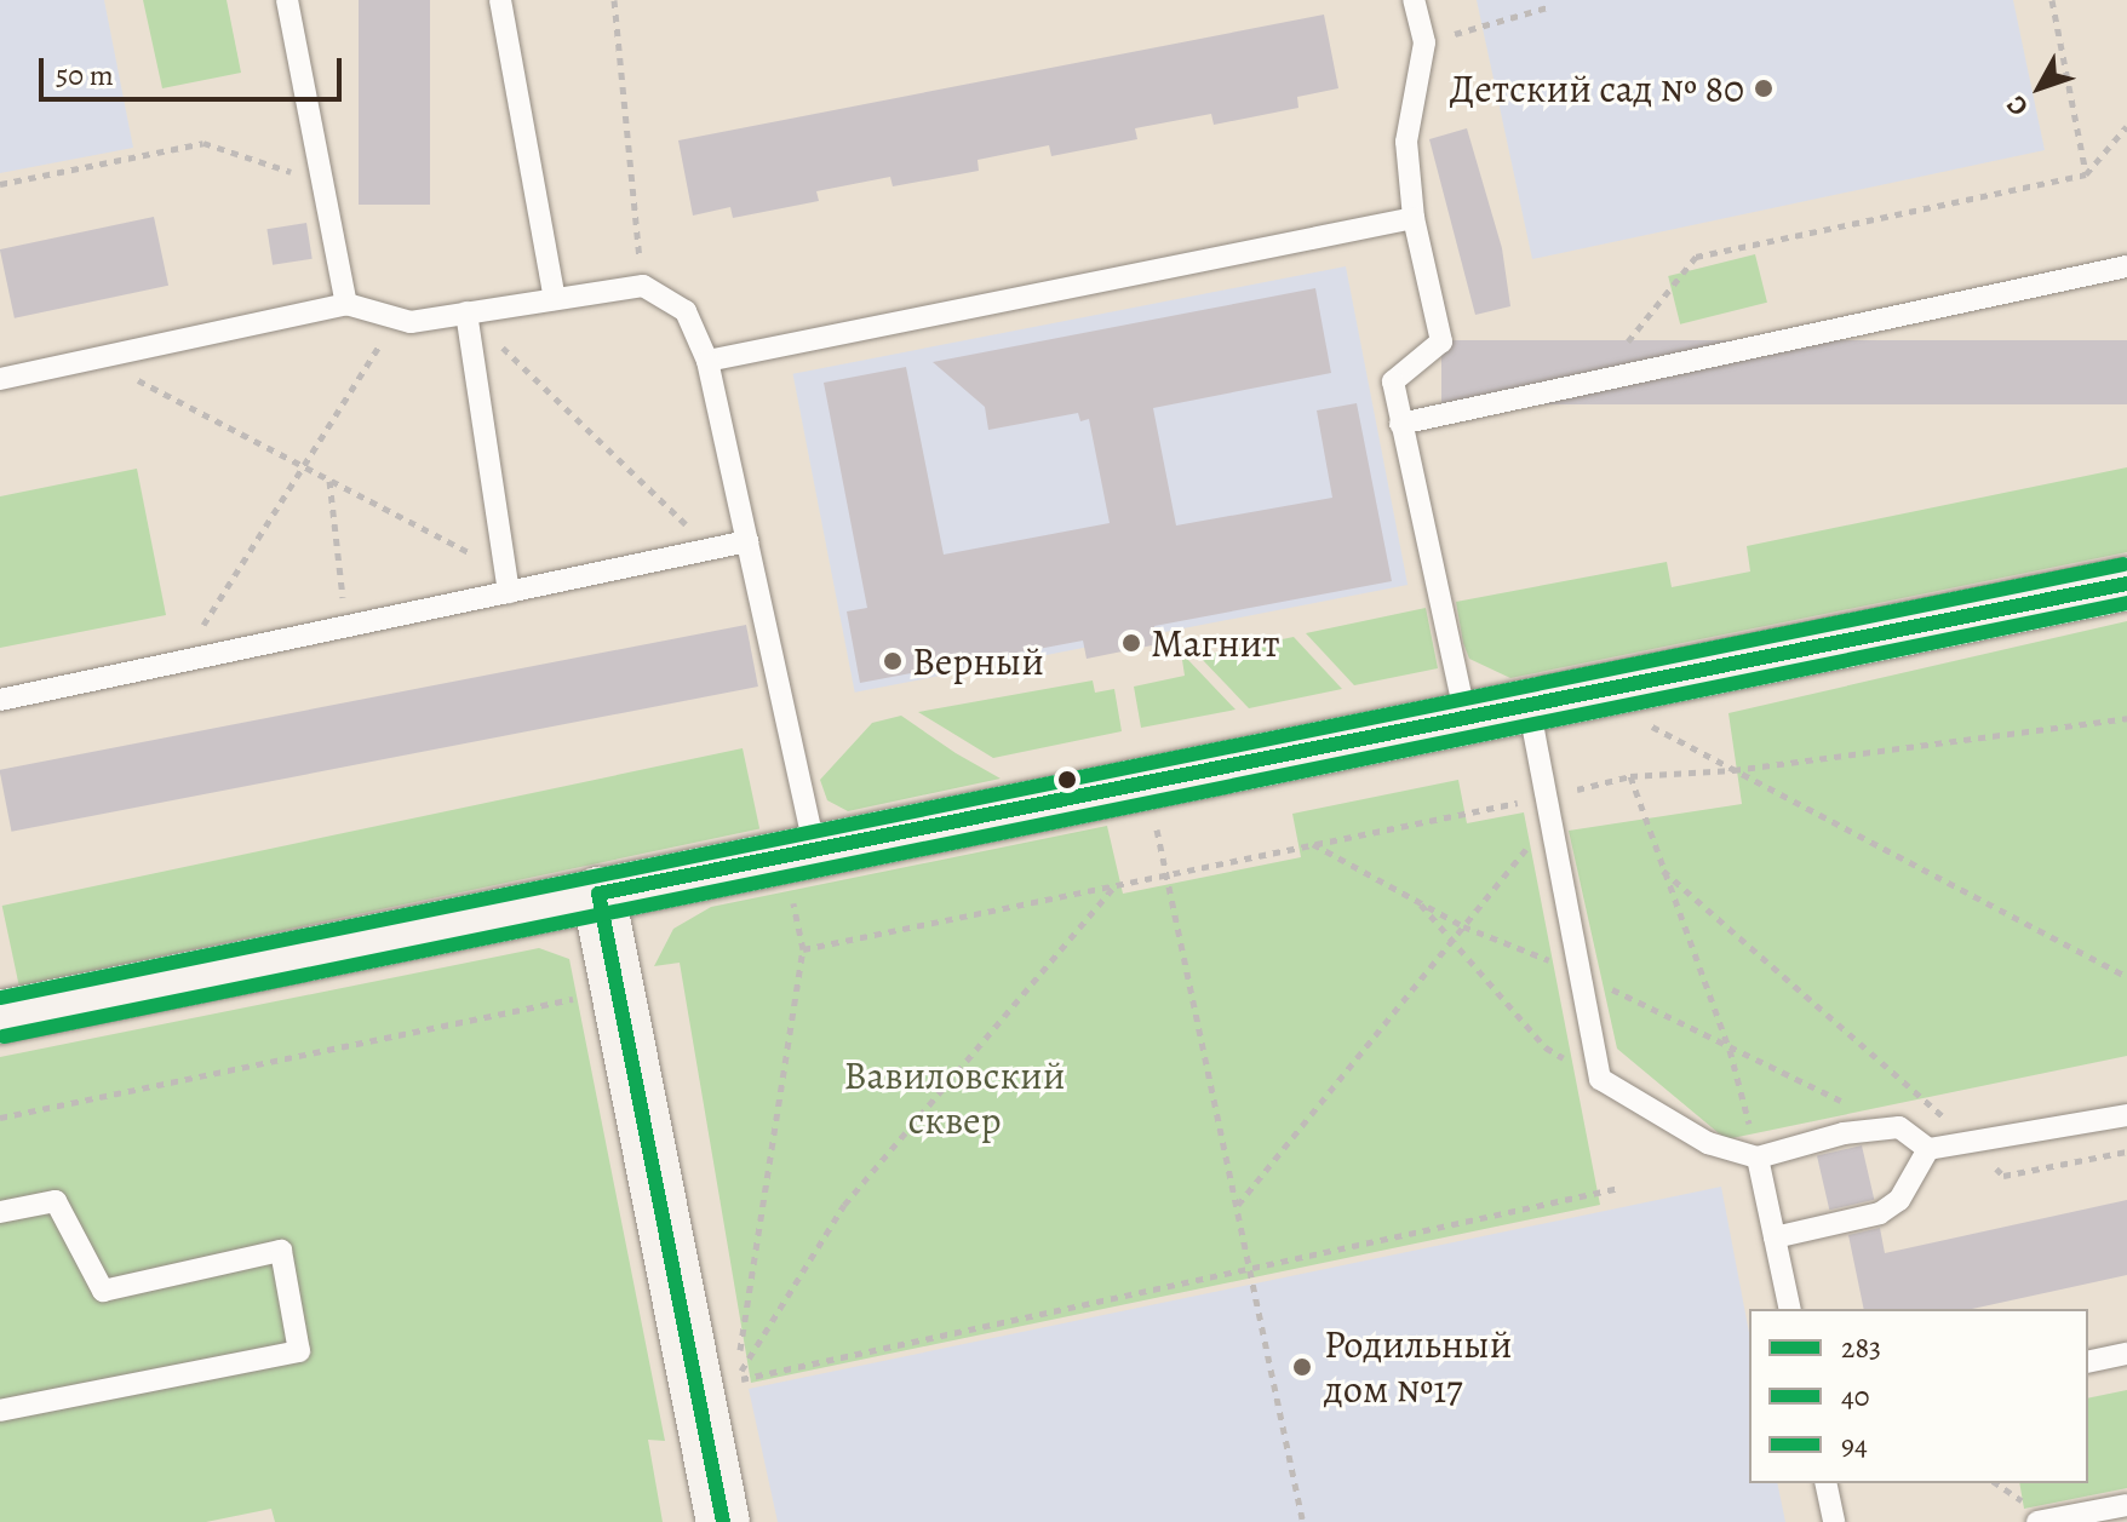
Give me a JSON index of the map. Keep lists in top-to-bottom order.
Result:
{
  "parks": ["Вавиловский сквер"],
  "places": [
    "Детский сад № 80",
    "Магнит",
    "Верный",
    "Родильный дом №17"
  ],
  "lines": ["transit line 94", "transit line 283", "transit line 40"],
  "legend": ["283", "40", "94"],
  "scale_bar": "50 m",
  "north": "bottom left"
}
